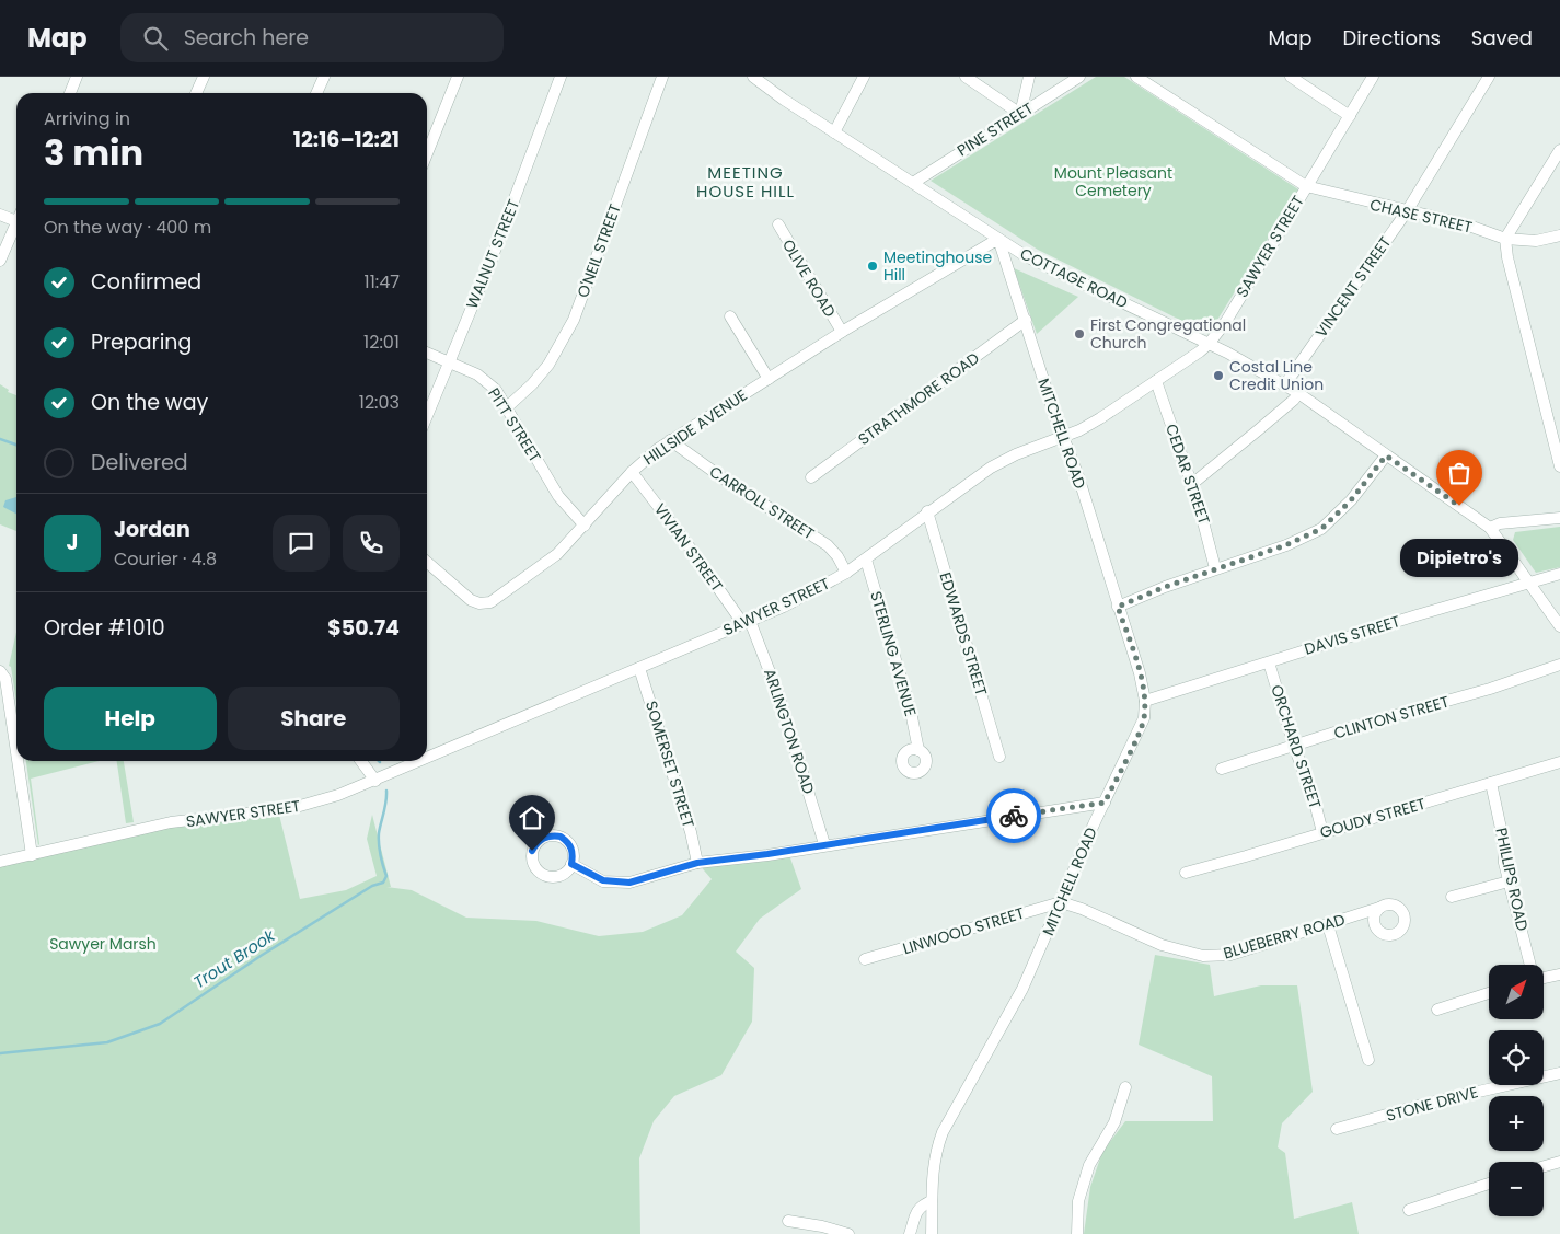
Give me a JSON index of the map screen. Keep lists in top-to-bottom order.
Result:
{
  "streets": {
    "street": [
      "PINE STREET",
      "CHASE STREET",
      "SAWYER STREET",
      "O'NEIL STREET",
      "WALNUT STREET",
      "OLIVE ROAD",
      "COTTAGE ROAD",
      "VINCENT STREET",
      "STRATHMORE ROAD",
      "PITT STREET",
      "HILLSIDE AVENUE",
      "MITCHELL ROAD",
      "CEDAR STREET",
      "CARROLL STREET",
      "VIVIAN STREET",
      "EDWARDS STREET",
      "DAVIS STREET",
      "STERLING AVENUE",
      "CLINTON STREET",
      "ARLINGTON ROAD",
      "ORCHARD STREET",
      "SOMERSET STREET",
      "GOUDY STREET",
      "PHILLIPS ROAD",
      "LINWOOD STREET",
      "BLUEBERRY ROAD",
      "STONE DRIVE"
    ]
  },
  "crossings": [
    ["PINE STREET", "COTTAGE ROAD"],
    ["CHASE STREET", "SAWYER STREET"],
    ["CHASE STREET", "VINCENT STREET"],
    ["SAWYER STREET", "COTTAGE ROAD"],
    ["SAWYER STREET", "MITCHELL ROAD"],
    ["SAWYER STREET", "CEDAR STREET"],
    ["SAWYER STREET", "CARROLL STREET"],
    ["SAWYER STREET", "VIVIAN STREET"],
    ["SAWYER STREET", "EDWARDS STREET"],
    ["SAWYER STREET", "STERLING AVENUE"],
    ["SAWYER STREET", "ARLINGTON ROAD"],
    ["SAWYER STREET", "SOMERSET STREET"],
    ["O'NEIL STREET", "PITT STREET"],
    ["WALNUT STREET", "PITT STREET"],
    ["OLIVE ROAD", "HILLSIDE AVENUE"],
    ["COTTAGE ROAD", "VINCENT STREET"],
    ["COTTAGE ROAD", "HILLSIDE AVENUE"],
    ["COTTAGE ROAD", "MITCHELL ROAD"],
    ["COTTAGE ROAD", "DAVIS STREET"],
    ["STRATHMORE ROAD", "MITCHELL ROAD"],
    ["PITT STREET", "HILLSIDE AVENUE"],
    ["HILLSIDE AVENUE", "MITCHELL ROAD"],
    ["HILLSIDE AVENUE", "CARROLL STREET"],
    ["HILLSIDE AVENUE", "VIVIAN STREET"],
    ["MITCHELL ROAD", "DAVIS STREET"],
    ["MITCHELL ROAD", "LINWOOD STREET"],
    ["MITCHELL ROAD", "BLUEBERRY ROAD"],
    ["VIVIAN STREET", "ARLINGTON ROAD"],
    ["DAVIS STREET", "ORCHARD STREET"],
    ["CLINTON STREET", "ORCHARD STREET"],
    ["ORCHARD STREET", "GOUDY STREET"],
    ["GOUDY STREET", "PHILLIPS ROAD"],
    ["LINWOOD STREET", "BLUEBERRY ROAD"]
  ],
  "districts": ["MEETING HOUSE HILL"],
  "water": ["Trout Brook"],
  "parks": ["Mount Pleasant Cemetery", "Sawyer Marsh"],
  "places": [
    "Meetinghouse Hill",
    "First Congregational Church",
    "Costal Line Credit Union",
    "Dipietro's"
  ],
  "north": "top right",
  "page": {
    "header": "Map",
    "search": "Search here",
    "nav": ["Map", "Directions", "Saved"],
    "heading": ["3 min", "Arriving in", "12:16–12:21"],
    "panel": [
      "Jordan",
      "Courier · 4.8",
      "Order #1010",
      "$50.74"
    ],
    "bar": "On the way · 400 m",
    "list": [
      ["Confirmed", "11:47"],
      ["Preparing", "12:01"],
      ["On the way", "12:03"],
      "Delivered"
    ],
    "round": "J",
    "bubble": "Dipietro's",
    "buttons": ["Help", "Share"],
    "map_buttons": ["+", "−"]
  }
}
